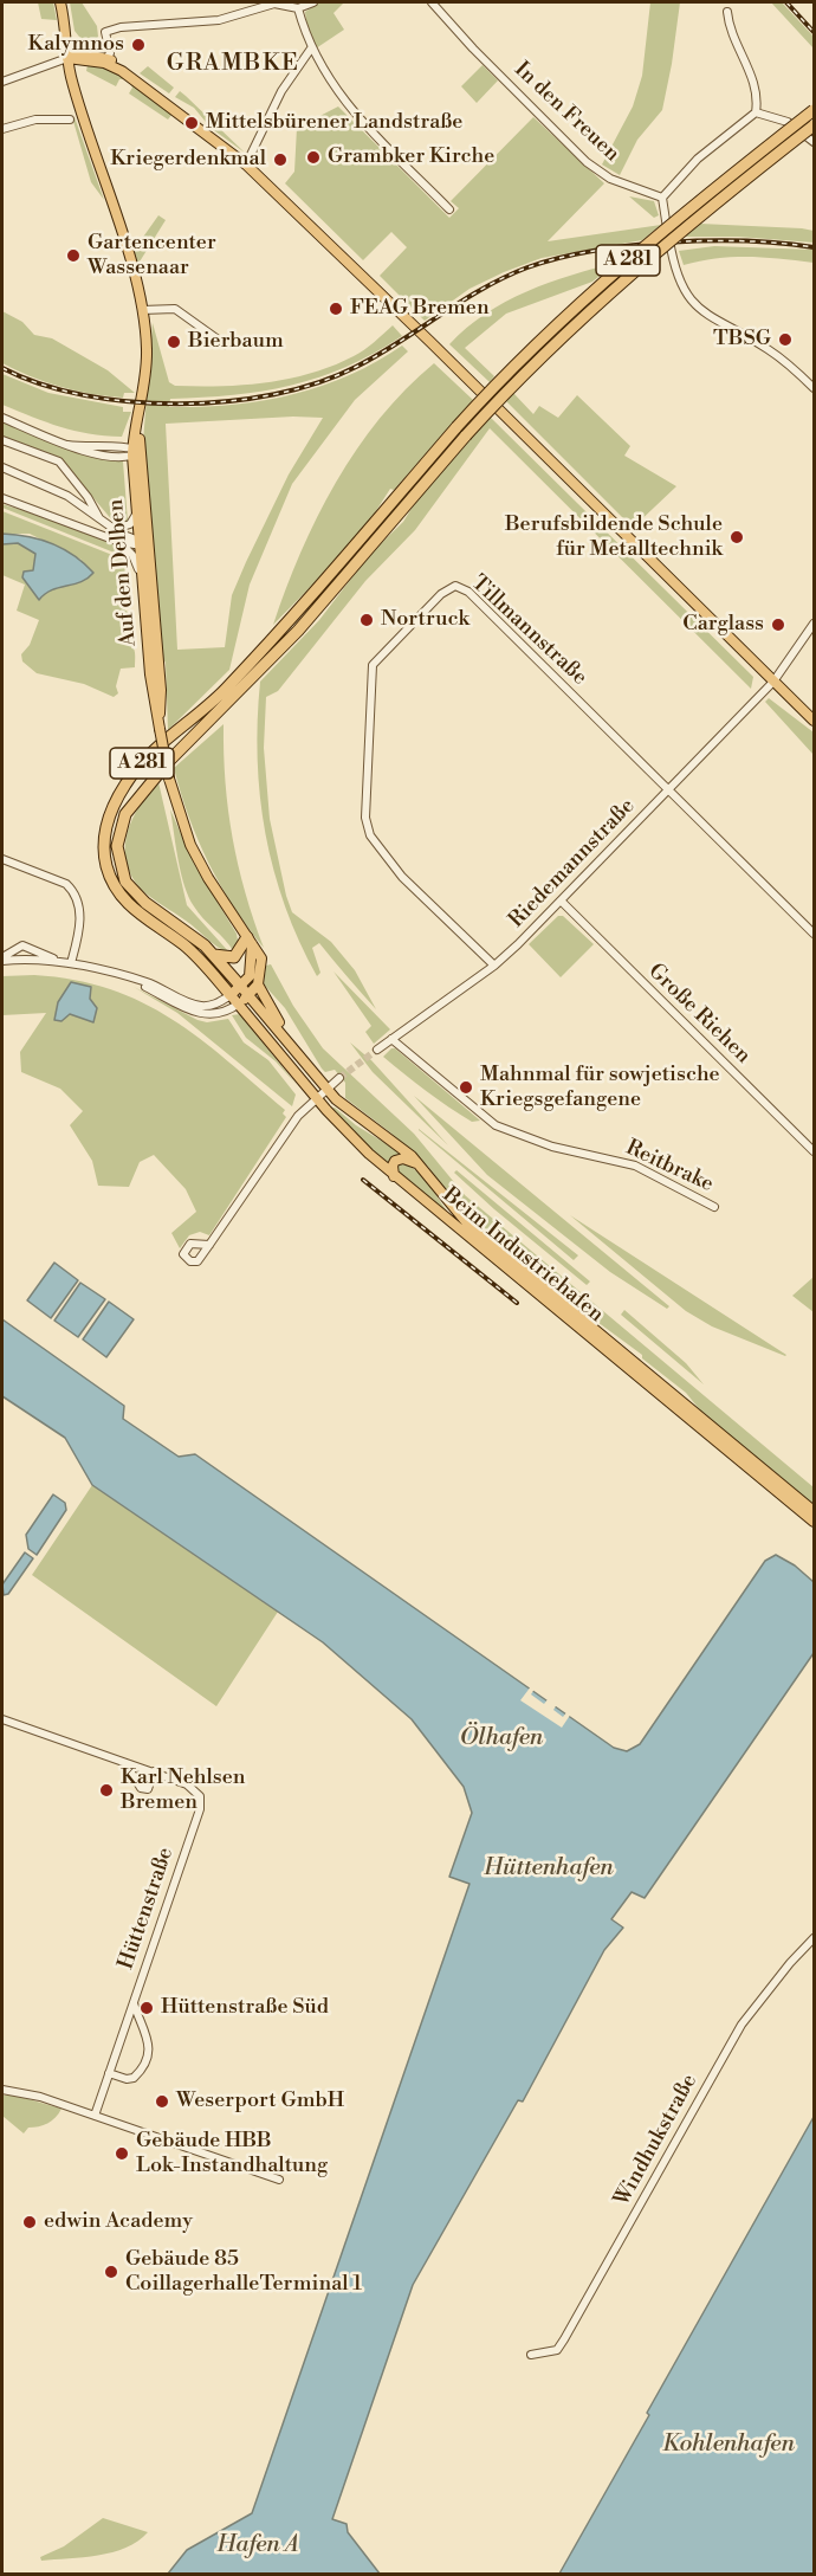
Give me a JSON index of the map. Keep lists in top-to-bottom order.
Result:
{
  "streets": {
    "highway": ["A 281"],
    "main road": ["Auf den Delben", "Beim Industriehafen"],
    "street": [
      "In den Freuen",
      "Tillmannstraße",
      "Riedemannstraße",
      "Große Riehen",
      "Reitbrake",
      "Hüttenstraße",
      "Windhukstraße"
    ]
  },
  "crossings": [
    ["A 281", "Beim Industriehafen"],
    ["Tillmannstraße", "Riedemannstraße"],
    ["Riedemannstraße", "Große Riehen"],
    ["Riedemannstraße", "Reitbrake"]
  ],
  "districts": ["GRAMBKE"],
  "water": [
    "Ölhafen",
    "Hüttenhafen",
    "Kohlenhafen",
    "Hafen A"
  ],
  "places": [
    "Kalymnos",
    "Mittelsbürener Landstraße",
    "Grambker Kirche",
    "Kriegerdenkmal",
    "Gartencenter Wassenaar",
    "FEAG Bremen",
    "TBSG",
    "Bierbaum",
    "Berufsbildende Schule für Metalltechnik",
    "Nortruck",
    "Carglass",
    "Mahnmal für sowjetische Kriegsgefangene",
    "Karl Nehlsen Bremen",
    "Hüttenstraße Süd",
    "Weserport GmbH",
    "Gebäude HBB Lok-Instandhaltung",
    "edwin Academy",
    "Gebäude 85 CoillagerhalleTerminal 1"
  ]
}
